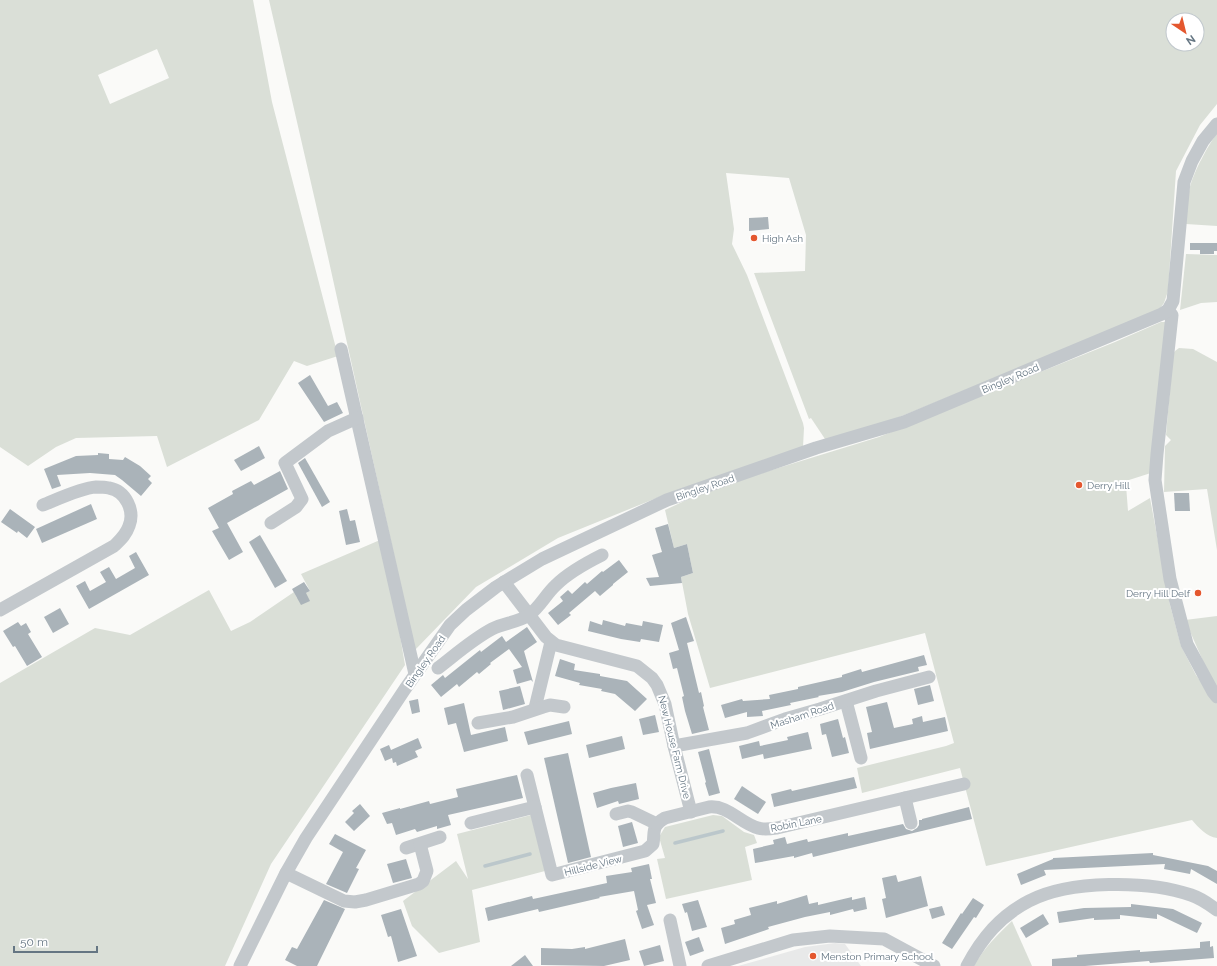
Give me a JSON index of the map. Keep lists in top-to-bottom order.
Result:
{
  "streets": {
    "street": [
      "Bingley Road",
      "Masham Road",
      "New House Farm Drive",
      "Robin Lane",
      "Hillside View"
    ]
  },
  "crossings": [
    ["Bingley Road", "New House Farm Drive"],
    ["Masham Road", "New House Farm Drive"],
    ["New House Farm Drive", "Robin Lane"]
  ],
  "places": [
    "High Ash",
    "Derry Hill",
    "Derry Hill Delf",
    "Menston Primary School"
  ],
  "scale_bar": "50 m",
  "north": "bottom right"
}
